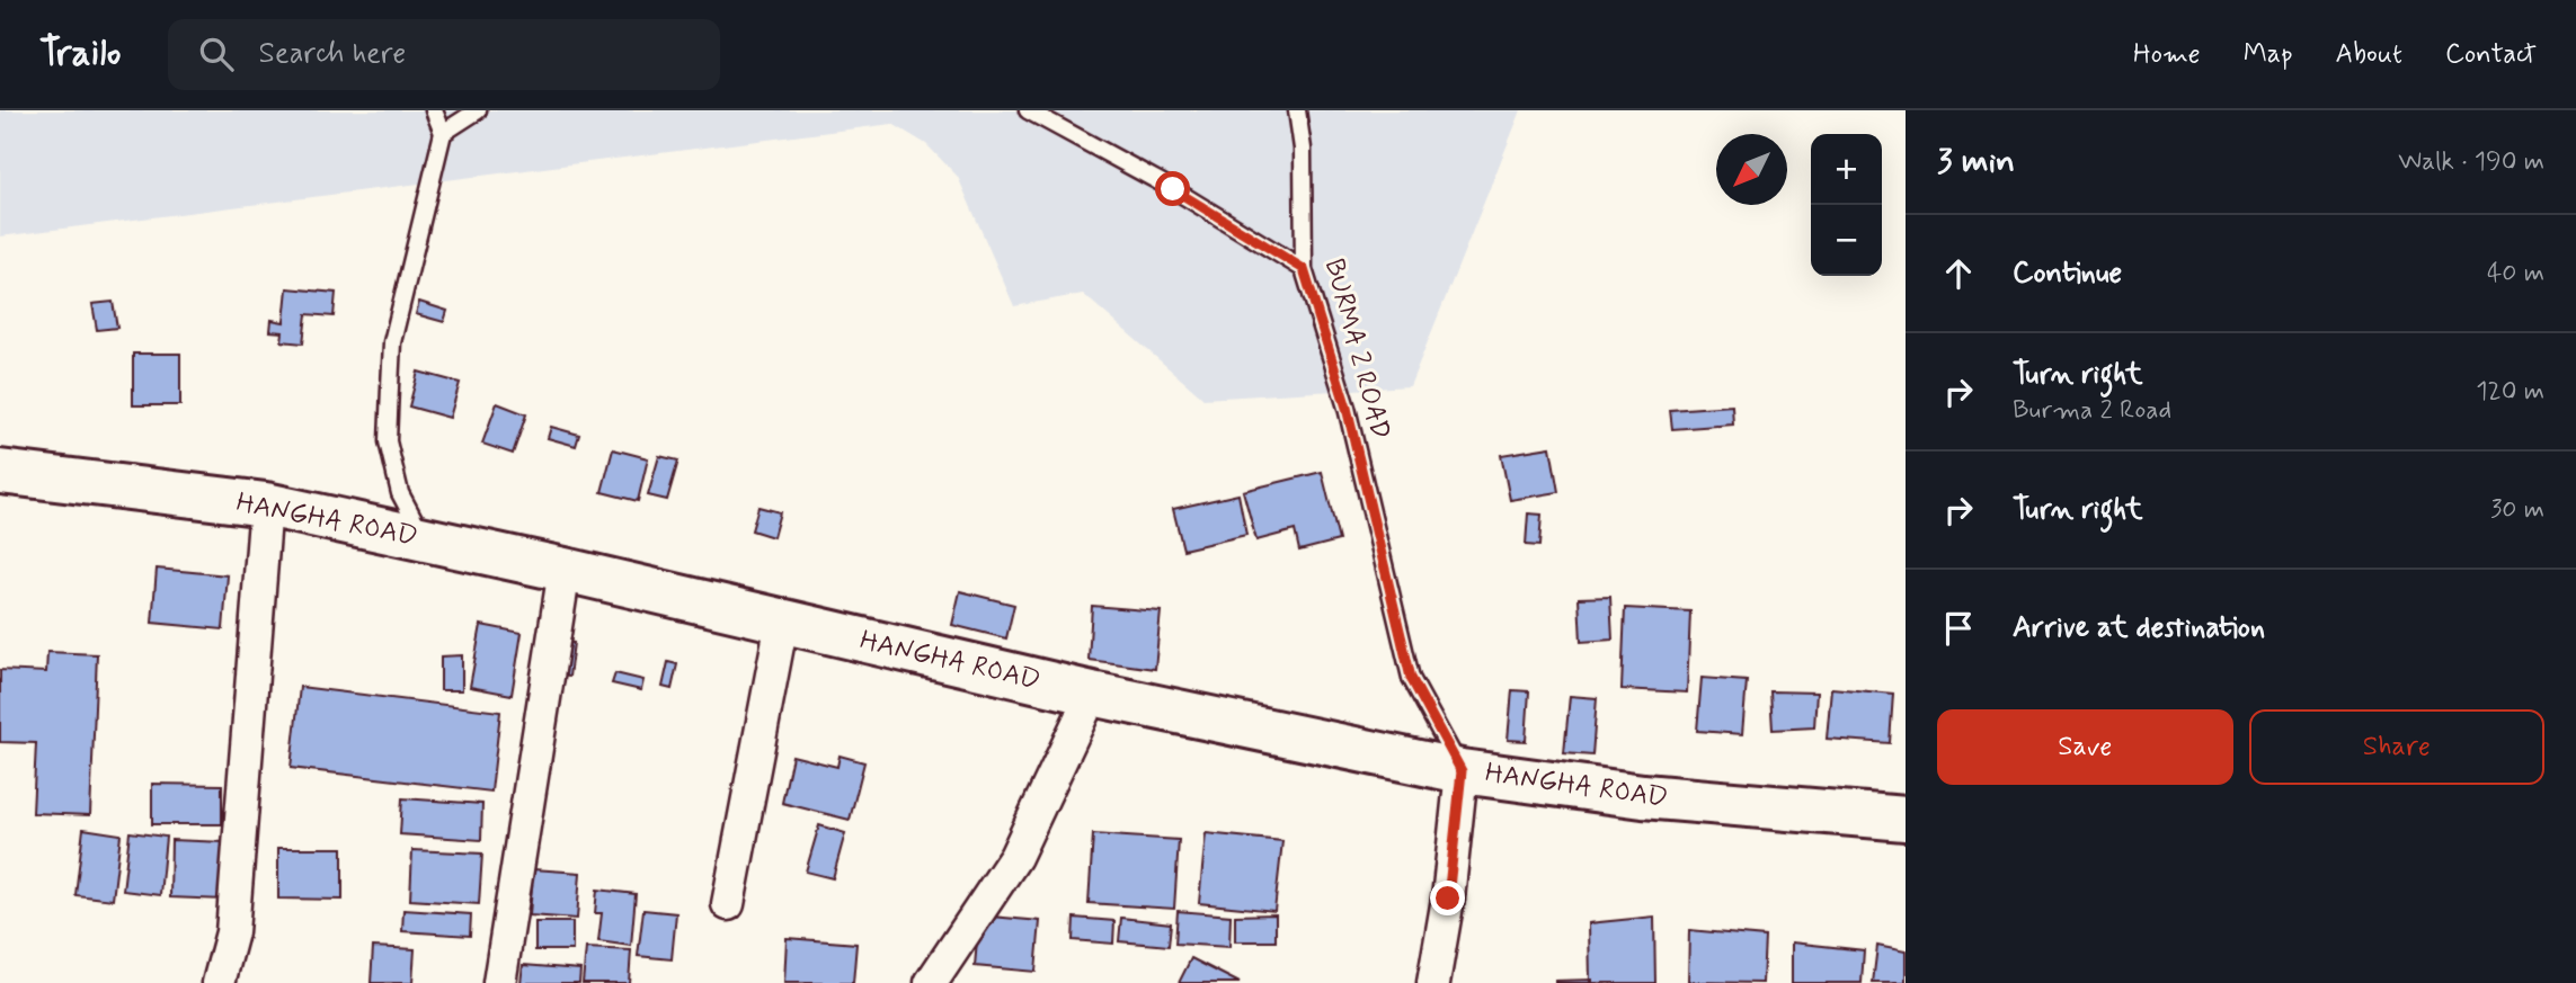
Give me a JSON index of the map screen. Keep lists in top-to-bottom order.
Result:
{
  "streets": {
    "highway": ["HANGHA ROAD"],
    "lane": ["BURMA 2 ROAD"]
  },
  "crossings": [
    ["BURMA 2 ROAD", "HANGHA ROAD"]
  ],
  "north": "bottom left",
  "page": {
    "header": "Trailo",
    "search": "Search here",
    "nav": [
      "Home",
      "Map",
      "About",
      "Contact"
    ],
    "heading": ["3 min", "Walk · 190 m"],
    "map_buttons": ["+", "−"],
    "list": [
      ["Continue", "40 m"],
      ["Turn right", "Burma 2 Road", "120 m"],
      ["Turn right", "30 m"],
      "Arrive at destination"
    ],
    "buttons": ["Save", "Share"]
  }
}
